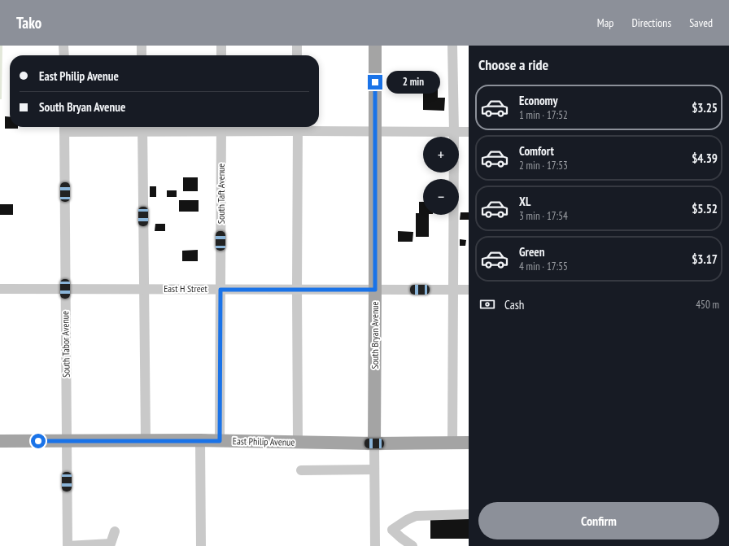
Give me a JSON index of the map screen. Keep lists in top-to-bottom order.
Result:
{
  "streets": {
    "main road": ["South Bryan Avenue", "East Philip Avenue"],
    "street": ["South Taft Avenue", "East H Street", "South Tabor Avenue"]
  },
  "crossings": [
    ["South Taft Avenue", "East H Street"],
    ["South Taft Avenue", "East Philip Avenue"],
    ["East H Street", "South Bryan Avenue"],
    ["East H Street", "South Tabor Avenue"],
    ["South Bryan Avenue", "East Philip Avenue"],
    ["South Tabor Avenue", "East Philip Avenue"]
  ],
  "page": {
    "header": "Tako",
    "nav": ["Map", "Directions", "Saved"],
    "heading": "Choose a ride",
    "banner": ["East Philip Avenue", "South Bryan Avenue"],
    "bubble": "2 min",
    "list": [
      {
        "name": "Economy",
        "note": "1 min · 17:52",
        "value": "$3.25"
      },
      {
        "name": "Comfort",
        "note": "2 min · 17:53",
        "value": "$4.39"
      },
      {
        "name": "XL",
        "note": "3 min · 17:54",
        "value": "$5.52"
      },
      {
        "name": "Green",
        "note": "4 min · 17:55",
        "value": "$3.17"
      }
    ],
    "map_buttons": ["+", "−"],
    "pay": ["Cash", "450 m"],
    "buttons": "Confirm"
  }
}
